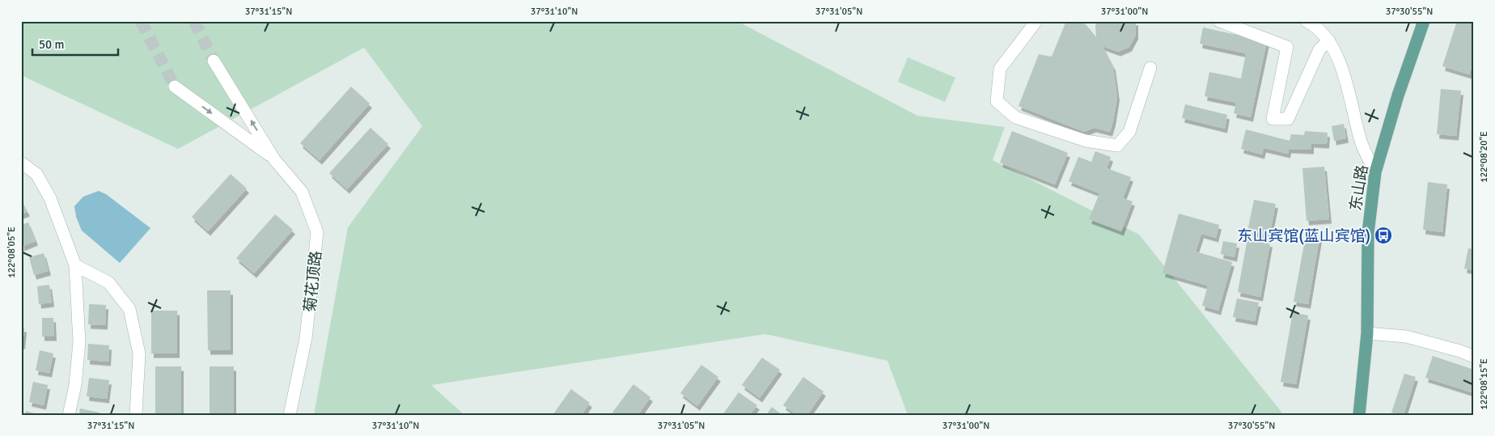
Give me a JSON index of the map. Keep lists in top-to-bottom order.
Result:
{
  "streets": {
    "main road": ["东山路"],
    "street": ["菊花顶路"]
  },
  "places": {
    "bus stop": ["东山宾馆(蓝山宾馆)"]
  },
  "scale_bar": "50 m",
  "coordinates": [
    "37°31'15\"N",
    "37°31'10\"N",
    "37°31'05\"N",
    "37°31'00\"N",
    "37°30'55\"N",
    "122°08'20\"E",
    "122°08'05\"E",
    "122°08'15\"E"
  ]
}
